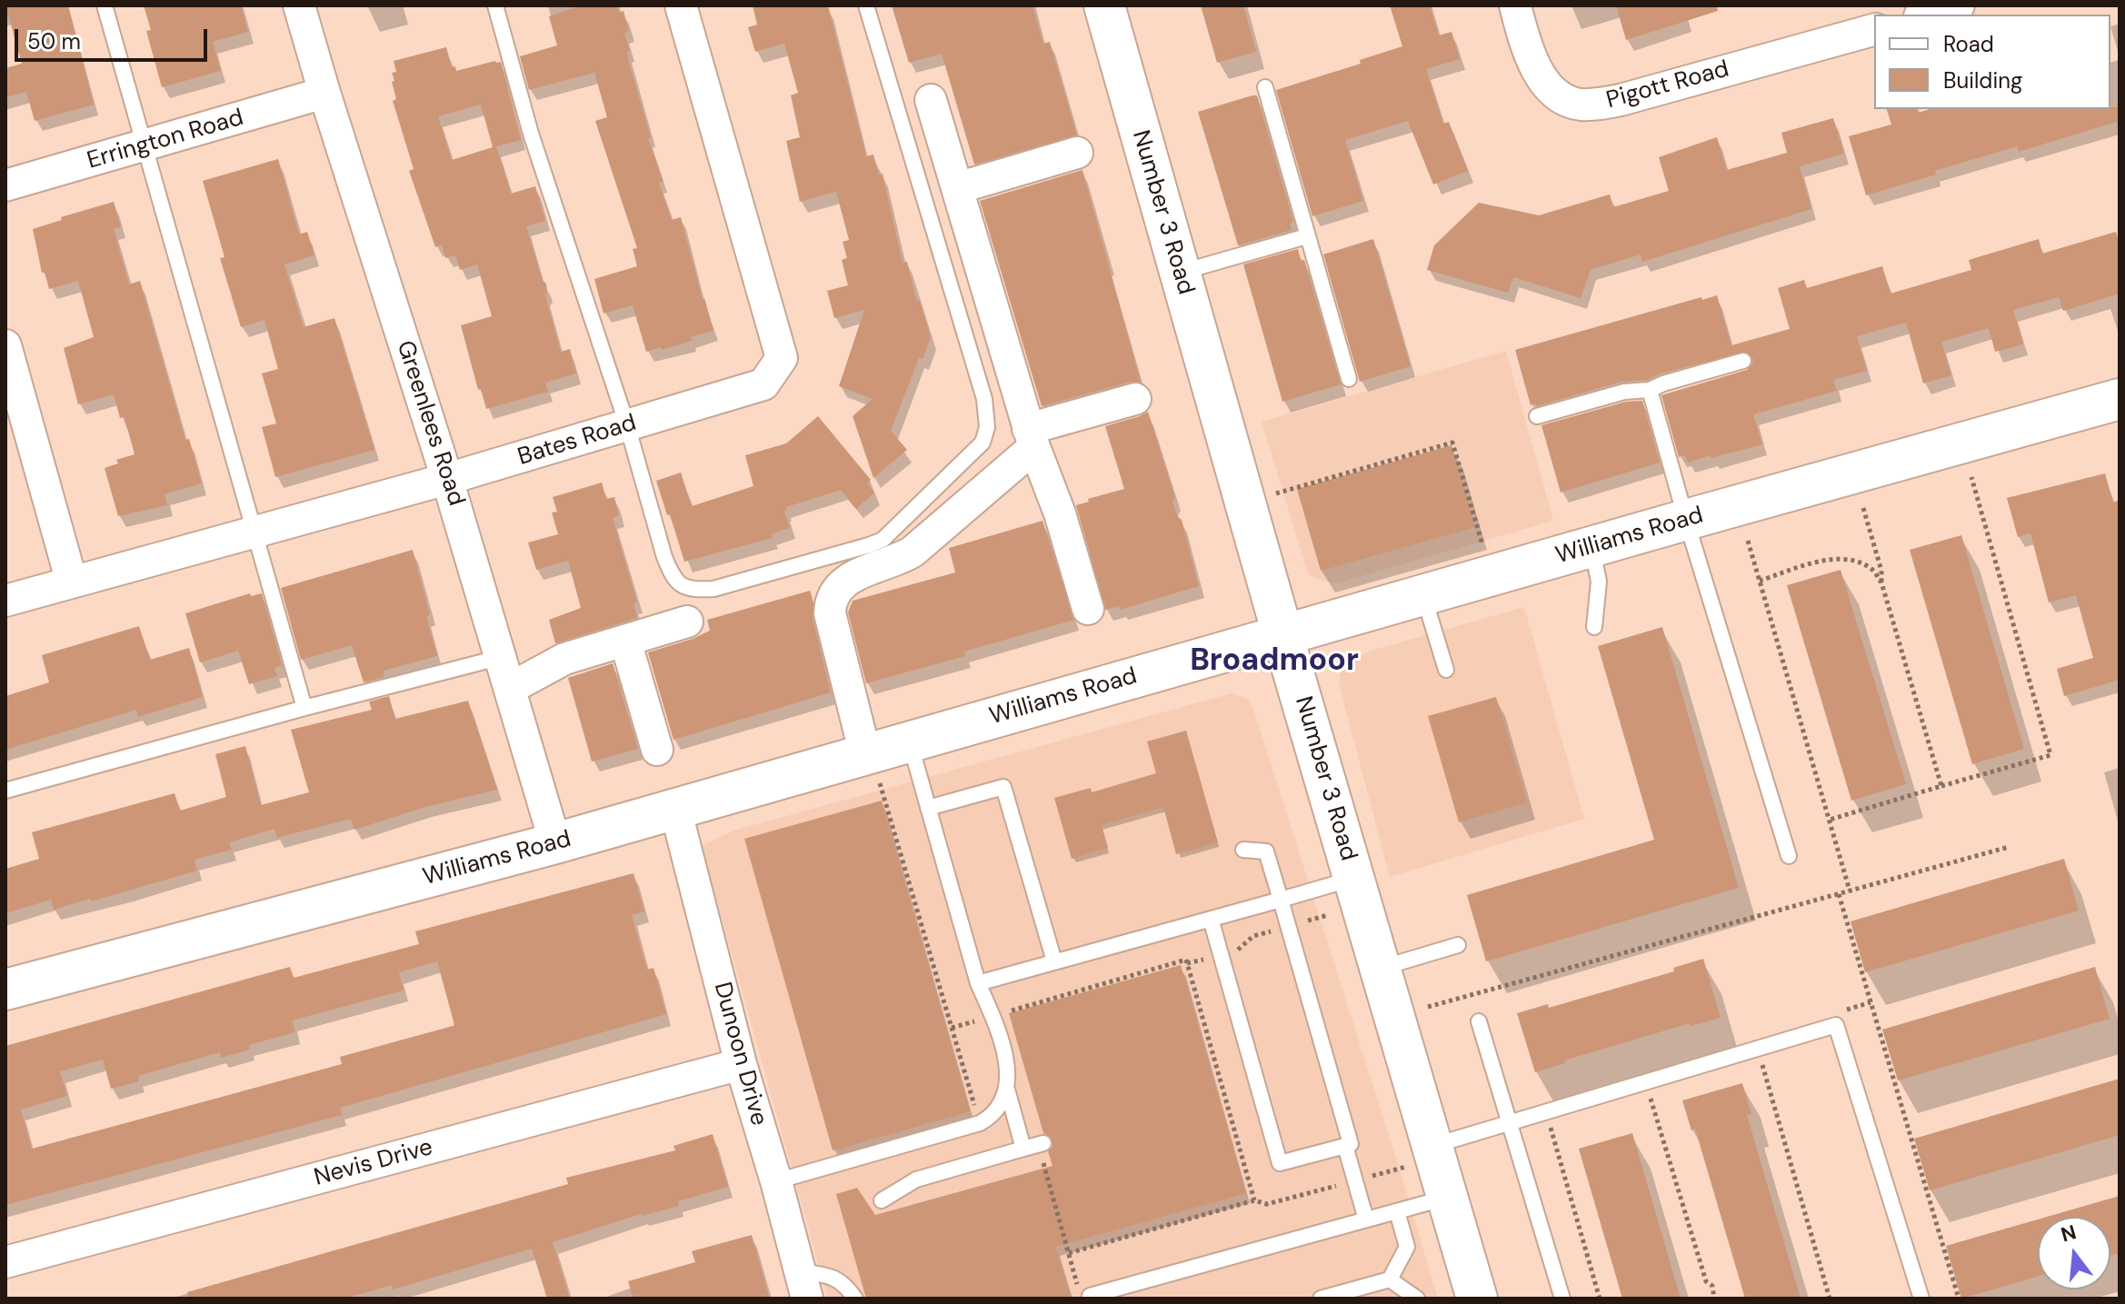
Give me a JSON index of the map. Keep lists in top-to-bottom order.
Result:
{
  "streets": {
    "street": [
      "Pigott Road",
      "Errington Road",
      "Number 3 Road",
      "Greenlees Road",
      "Bates Road",
      "Williams Road",
      "Dunoon Drive",
      "Nevis Drive"
    ]
  },
  "crossings": [
    ["Errington Road", "Greenlees Road"],
    ["Number 3 Road", "Williams Road"],
    ["Greenlees Road", "Bates Road"],
    ["Greenlees Road", "Williams Road"],
    ["Williams Road", "Dunoon Drive"],
    ["Dunoon Drive", "Nevis Drive"]
  ],
  "districts": ["Broadmoor"],
  "legend": ["Road", "Building"],
  "scale_bar": "50 m",
  "north": "top"
}
